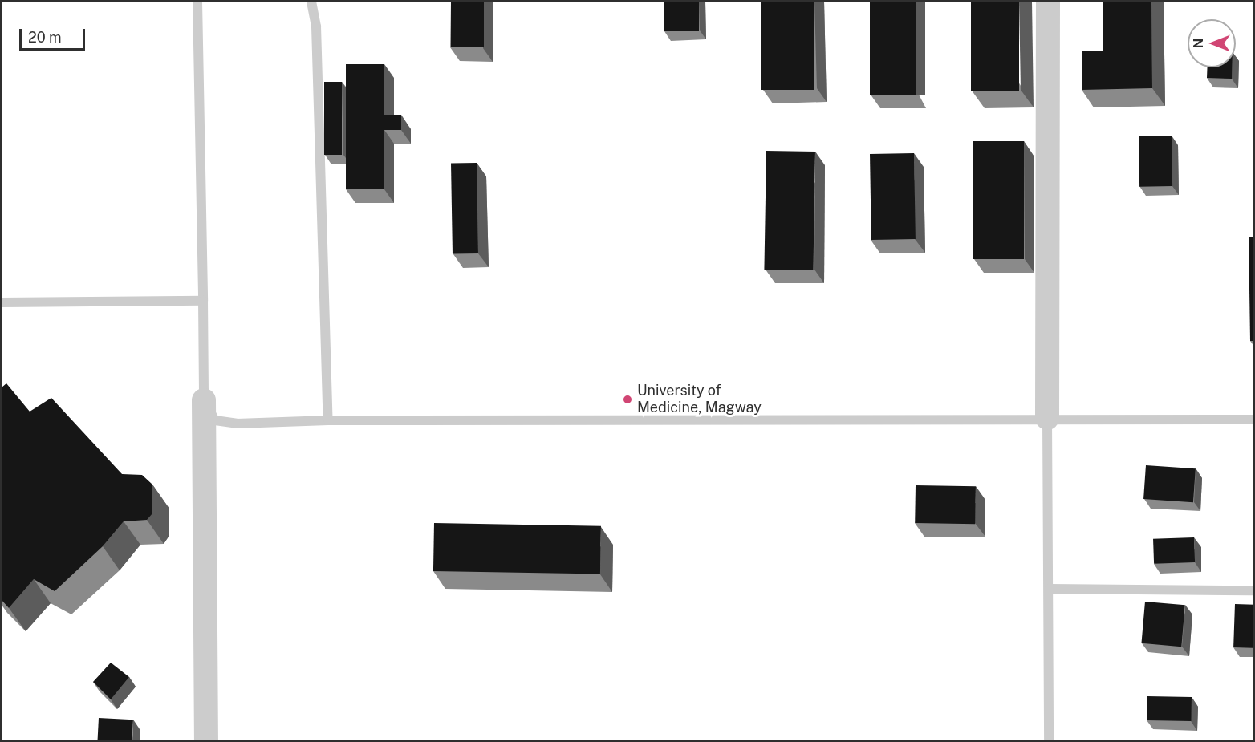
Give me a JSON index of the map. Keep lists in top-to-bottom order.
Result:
{
  "places": ["University of Medicine, Magway"],
  "scale_bar": "20 m",
  "north": "left"
}
